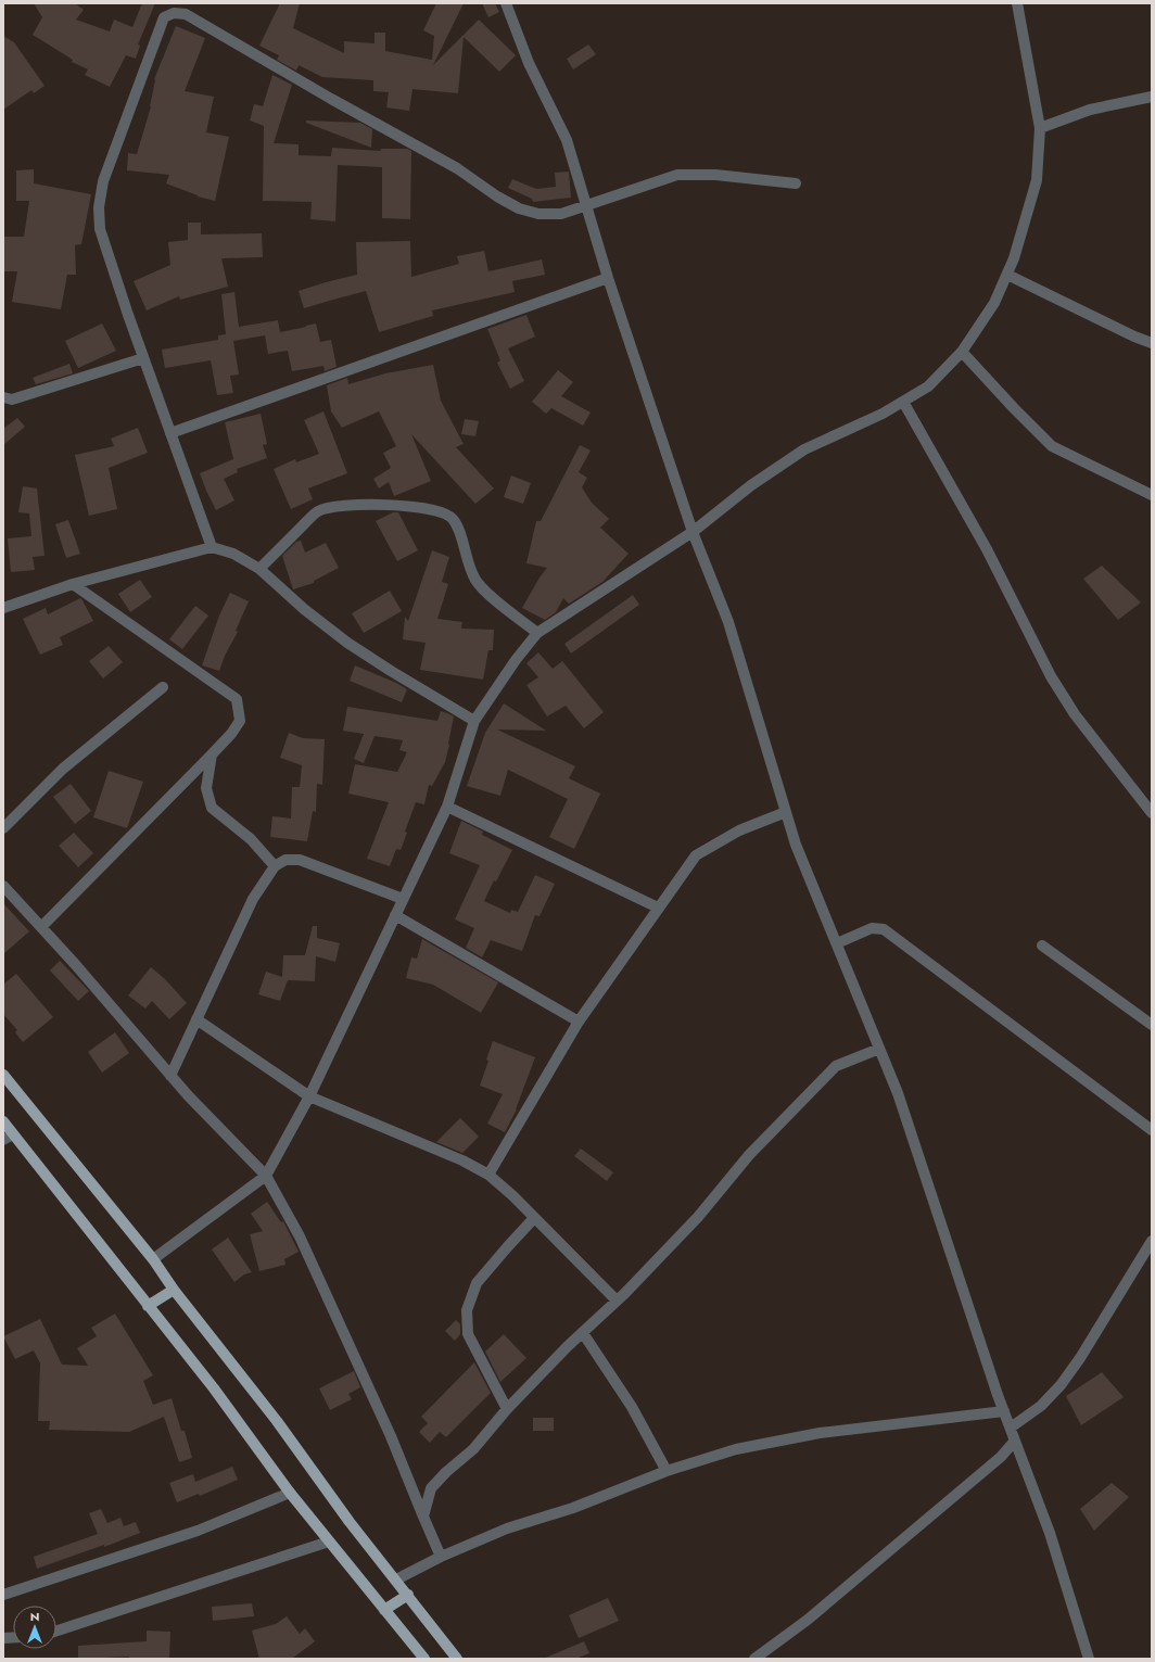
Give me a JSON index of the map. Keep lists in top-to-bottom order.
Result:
{
  "north": "top"
}
